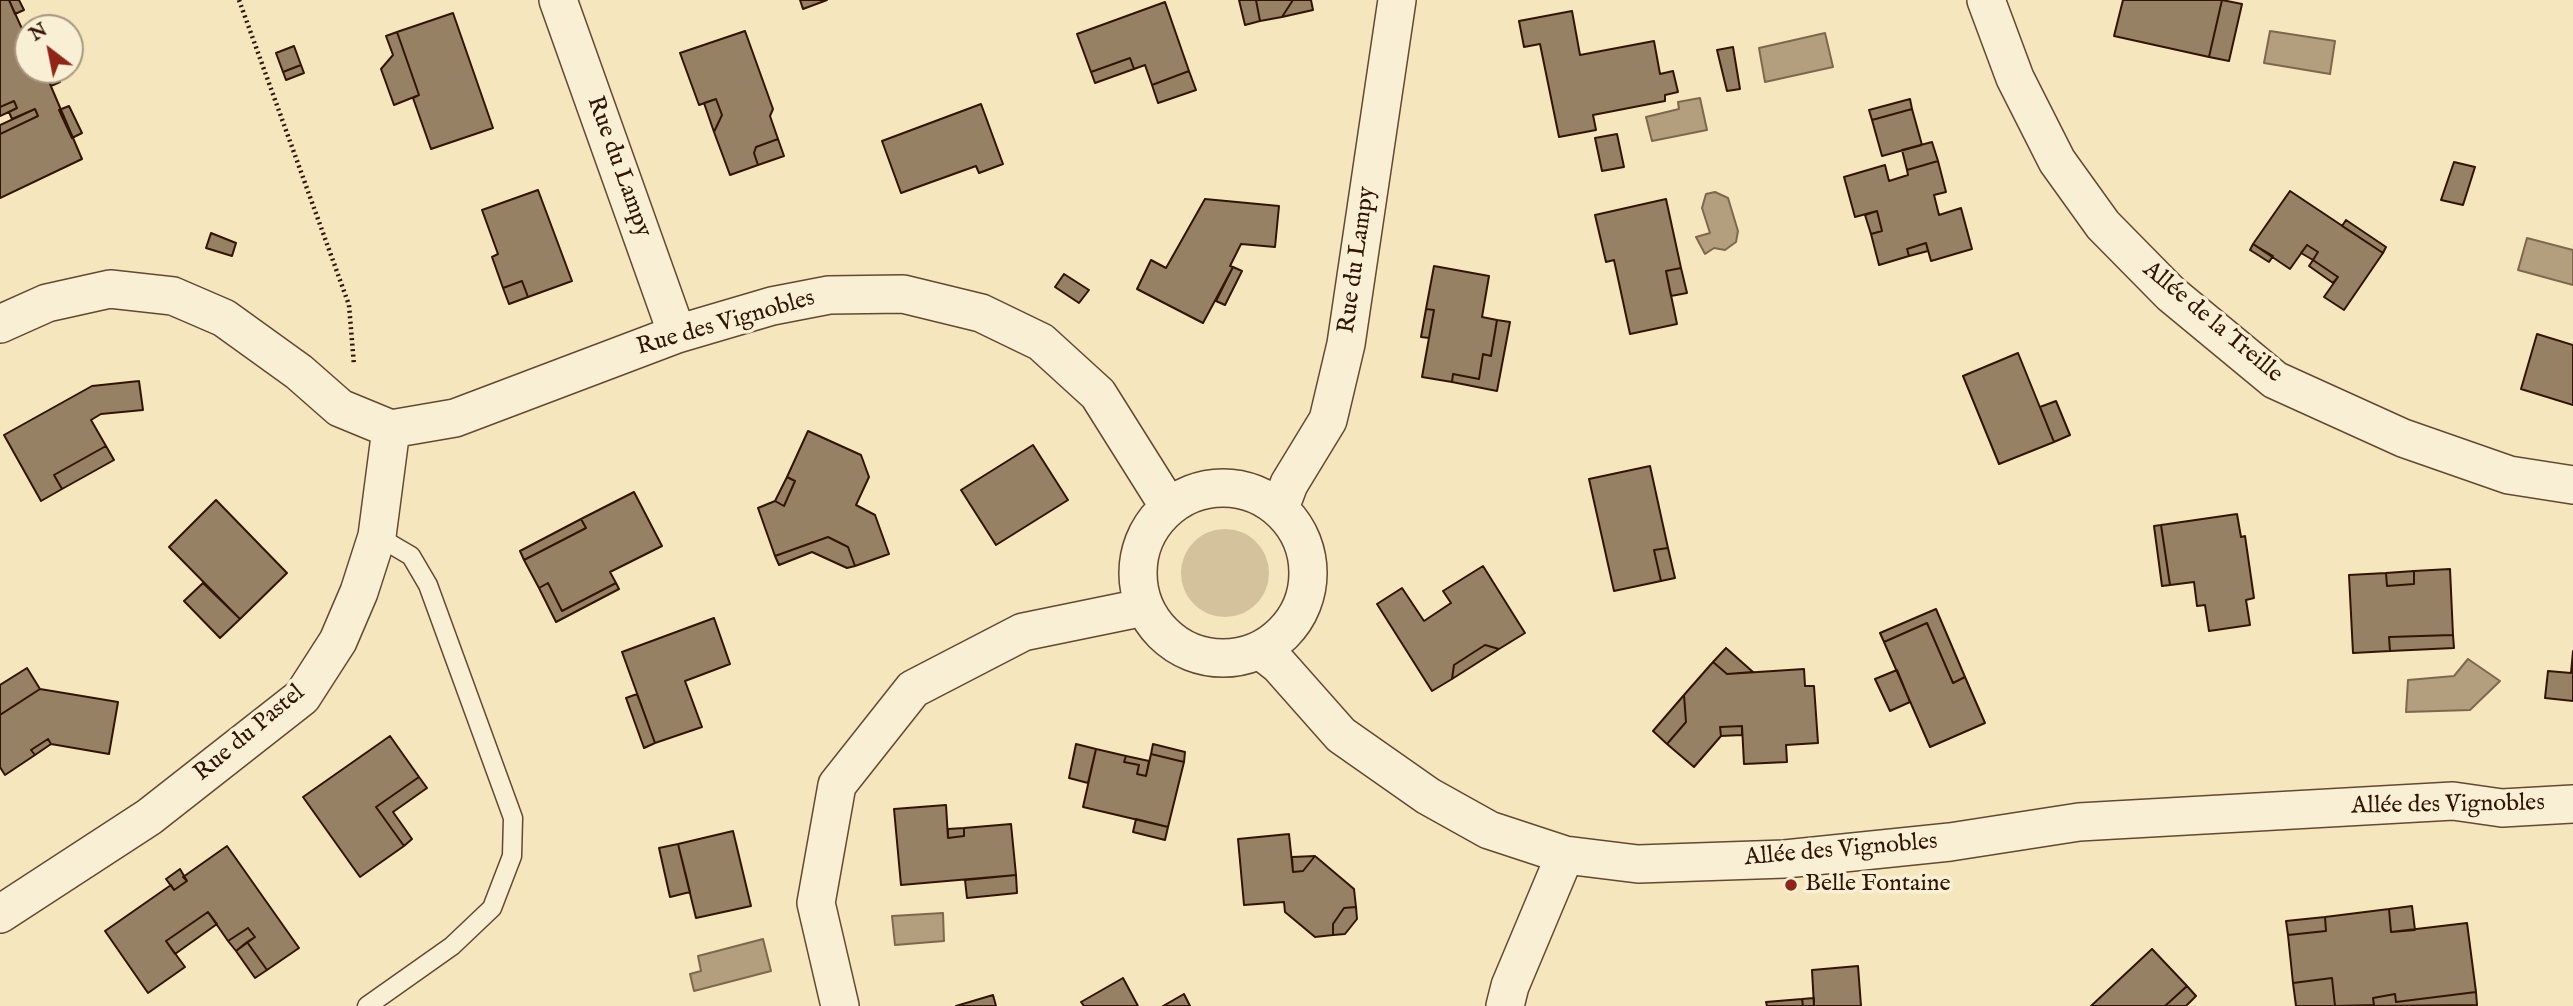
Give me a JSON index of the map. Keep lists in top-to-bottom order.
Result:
{
  "streets": {
    "street": [
      "Rue du Lampy",
      "Allée de la Treille",
      "Rue des Vignobles",
      "Rue du Pastel",
      "Allée des Vignobles"
    ]
  },
  "crossings": [
    ["Rue du Lampy", "Rue des Vignobles"],
    ["Rue du Lampy", "Allée des Vignobles"],
    ["Rue des Vignobles", "Rue du Pastel"],
    ["Rue des Vignobles", "Allée des Vignobles"]
  ],
  "places": ["Belle Fontaine"],
  "north": "top left"
}
